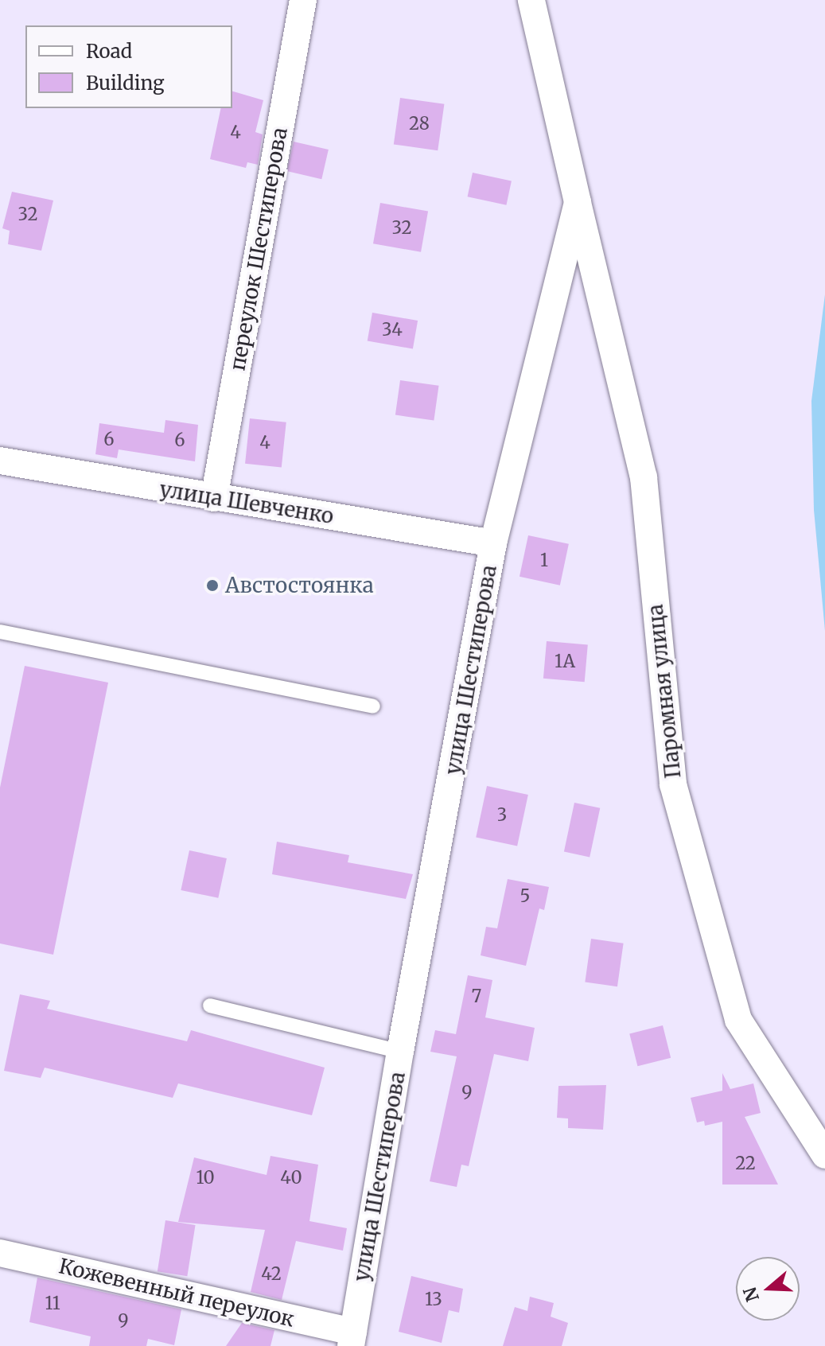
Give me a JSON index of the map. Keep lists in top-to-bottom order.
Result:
{
  "streets": {
    "street": [
      "переулок Шестиперова",
      "улица Шевченко",
      "улица Шестиперова",
      "Паромная улица",
      "Кожевенный переулок"
    ]
  },
  "crossings": [
    ["переулок Шестиперова", "улица Шевченко"],
    ["улица Шевченко", "улица Шестиперова"],
    ["улица Шестиперова", "Паромная улица"],
    ["улица Шестиперова", "Кожевенный переулок"]
  ],
  "places": ["Австостоянка"],
  "house_numbers": [
    "28",
    "4",
    "32",
    "32",
    "34",
    "6",
    "6",
    "4",
    "1",
    "1А",
    "3",
    "5",
    "7",
    "9",
    "22",
    "10",
    "40",
    "42",
    "13",
    "11",
    "9"
  ],
  "legend": ["Road", "Building"],
  "north": "left"
}
